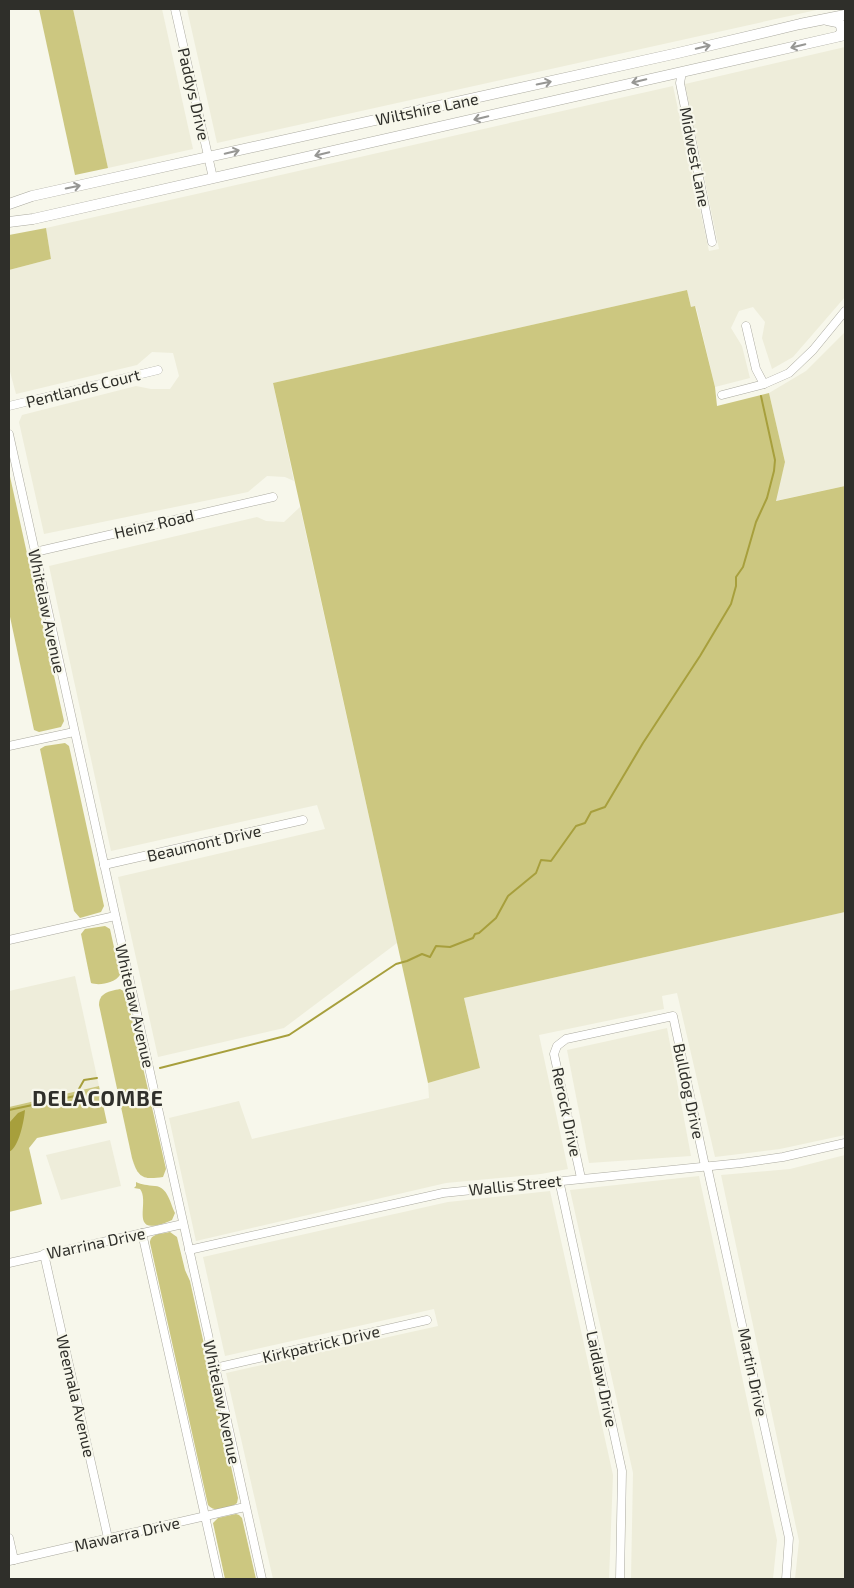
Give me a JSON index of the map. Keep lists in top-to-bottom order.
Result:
{
  "streets": {
    "main road": ["Wiltshire Lane"],
    "street": [
      "Paddys Drive",
      "Midwest Lane",
      "Pentlands Court",
      "Heinz Road",
      "Whitelaw Avenue",
      "Beaumont Drive",
      "Bulldog Drive",
      "Rerock Drive",
      "Wallis Street",
      "Warrina Drive",
      "Kirkpatrick Drive",
      "Martin Drive",
      "Laidlaw Drive",
      "Weemala Avenue",
      "Mawarra Drive"
    ]
  },
  "crossings": [
    ["Paddys Drive", "Wiltshire Lane"],
    ["Wiltshire Lane", "Midwest Lane"],
    ["Heinz Road", "Whitelaw Avenue"],
    ["Whitelaw Avenue", "Beaumont Drive"],
    ["Whitelaw Avenue", "Wallis Street"],
    ["Whitelaw Avenue", "Warrina Drive"],
    ["Whitelaw Avenue", "Kirkpatrick Drive"],
    ["Whitelaw Avenue", "Mawarra Drive"],
    ["Bulldog Drive", "Rerock Drive"],
    ["Bulldog Drive", "Wallis Street"],
    ["Bulldog Drive", "Martin Drive"],
    ["Rerock Drive", "Wallis Street"],
    ["Wallis Street", "Martin Drive"],
    ["Wallis Street", "Laidlaw Drive"],
    ["Warrina Drive", "Weemala Avenue"],
    ["Weemala Avenue", "Mawarra Drive"]
  ],
  "districts": ["DELACOMBE"]
}
